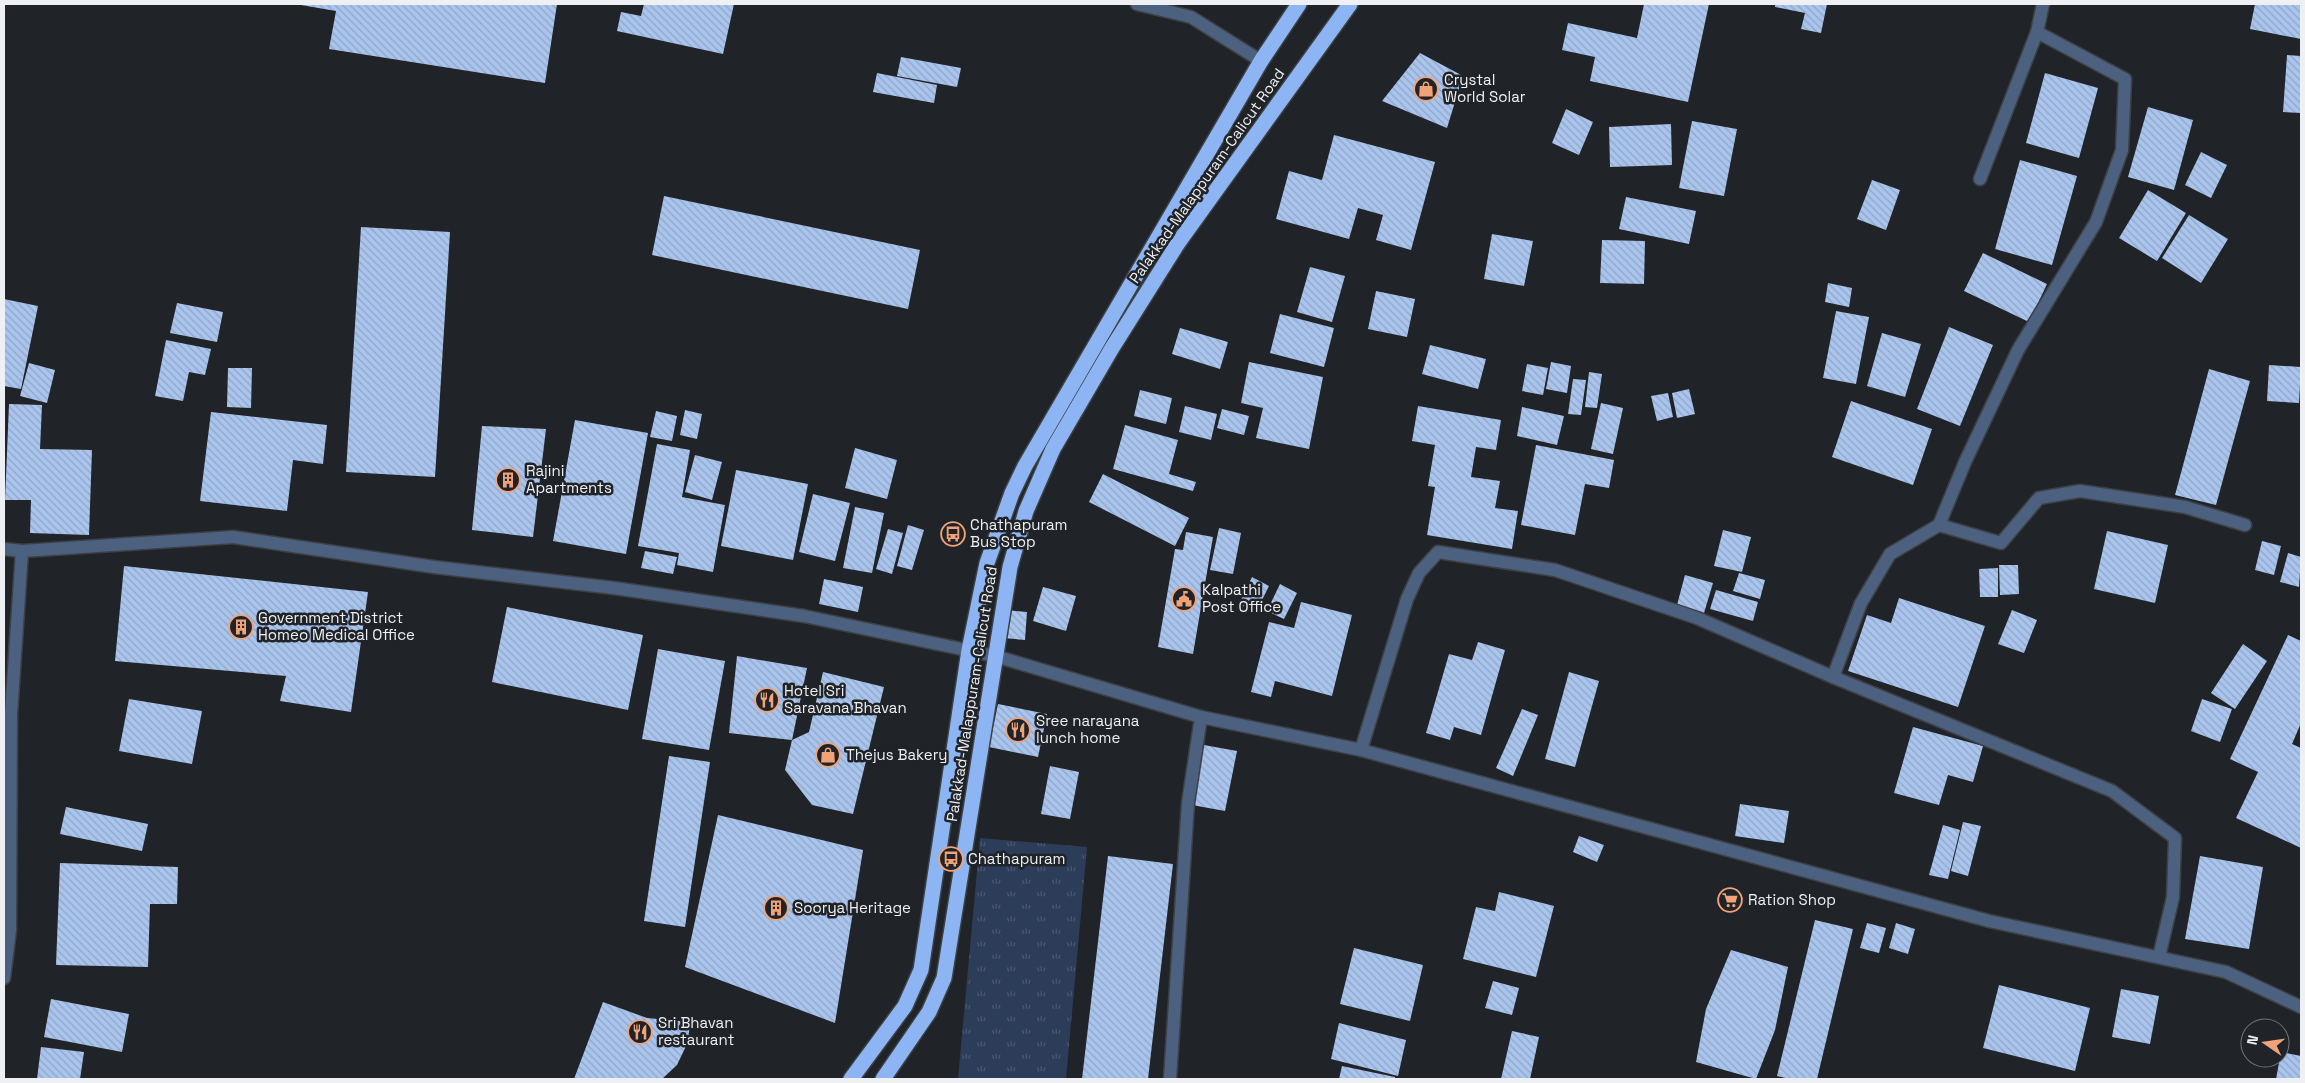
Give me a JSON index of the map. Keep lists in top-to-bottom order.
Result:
{
  "streets": {
    "highway": ["Palakkad-Malappuram-Calicut Road"]
  },
  "places": {
    "shop": ["Crystal World Solar", "Thejus Bakery"],
    "building": ["Rajini Apartments", "Government District Homeo Medical Office", "Soorya Heritage"],
    "bus stop": ["Chathapuram Bus Stop", "Chathapuram"],
    "public building": ["Kalpathi Post Office"],
    "restaurant": ["Hotel Sri Saravana Bhavan", "Sree narayana lunch home", "Sri Bhavan restaurant"],
    "supermarket": ["Ration Shop"]
  },
  "north": "left"
}
